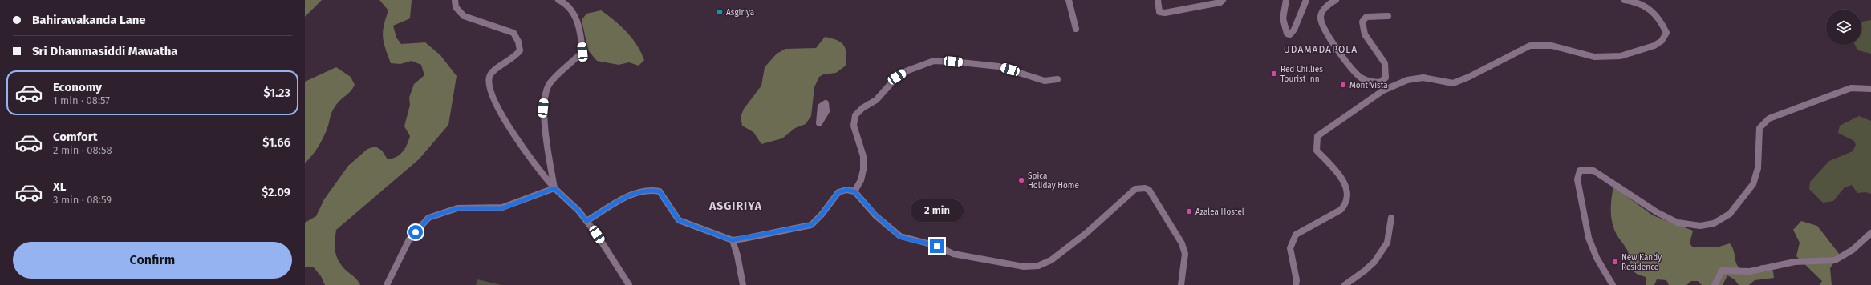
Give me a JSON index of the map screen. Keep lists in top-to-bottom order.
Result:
{
  "districts": ["UDAMADAPOLA", "ASGIRIYA"],
  "places": [
    "Asgiriya",
    "Red Chillies Tourist Inn",
    "Mont Vista",
    "Spica Holiday Home",
    "Azalea Hostel",
    "New Kandy Residence"
  ],
  "page": {
    "banner": ["Bahirawakanda Lane", "Sri Dhammasiddi Mawatha"],
    "list": [
      {
        "name": "Economy",
        "note": "1 min · 08:57",
        "value": "$1.23"
      },
      {
        "name": "Comfort",
        "note": "2 min · 08:58",
        "value": "$1.66"
      },
      {
        "name": "XL",
        "note": "3 min · 08:59",
        "value": "$2.09"
      }
    ],
    "bubble": "2 min",
    "buttons": "Confirm"
  }
}
